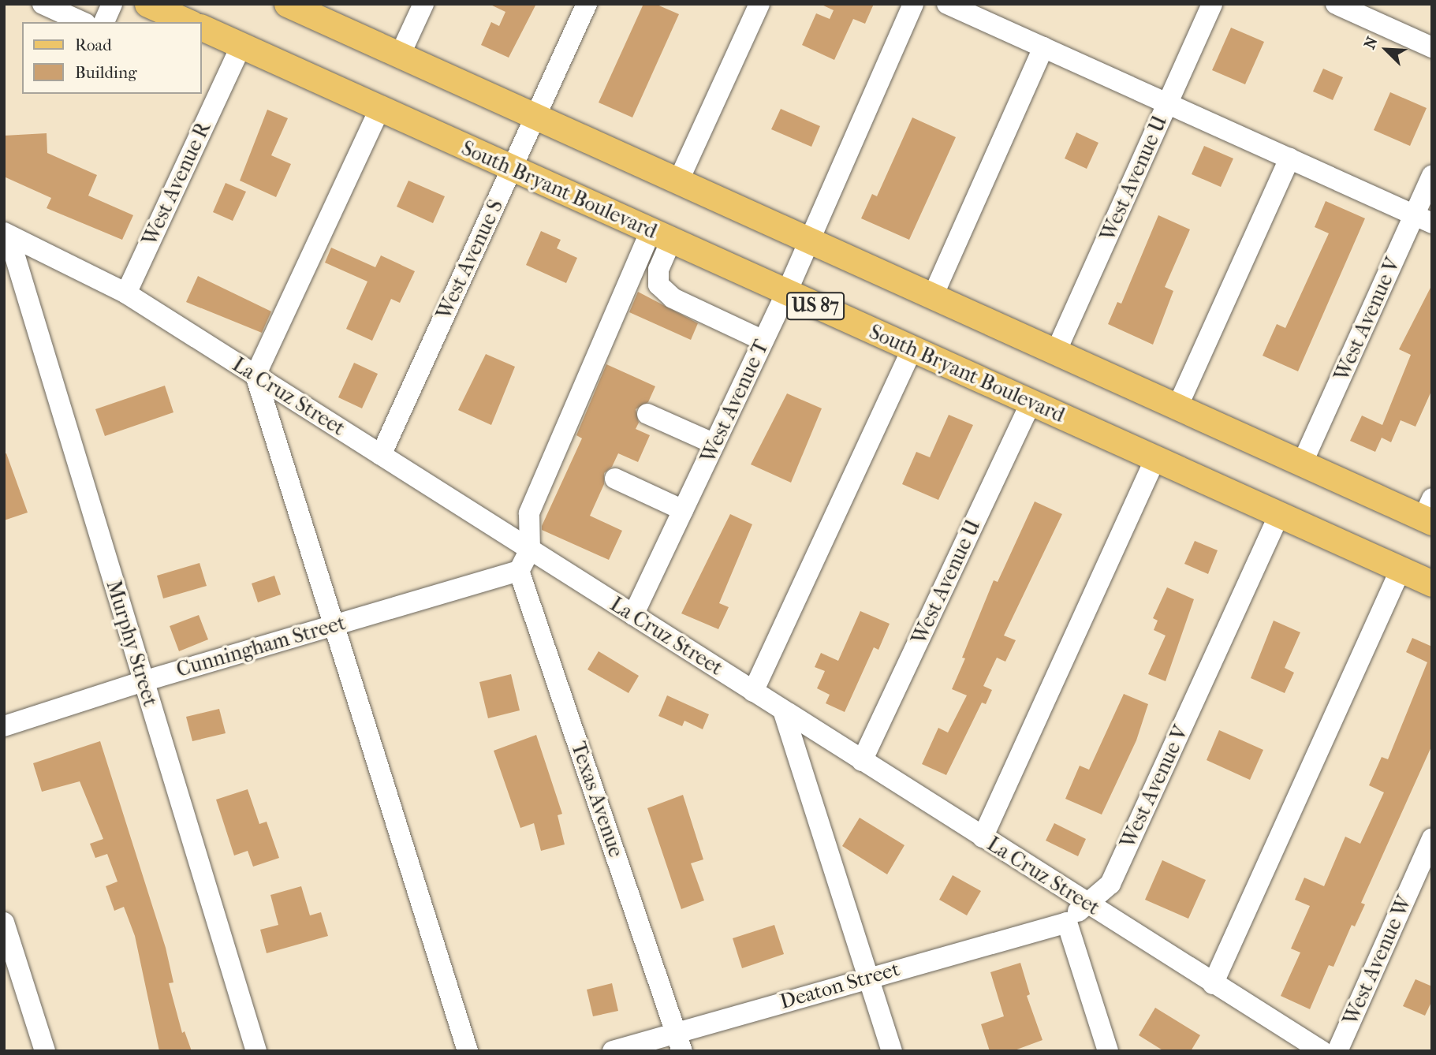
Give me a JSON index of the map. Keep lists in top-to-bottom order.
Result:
{
  "streets": {
    "main road": ["South Bryant Boulevard", "US 87"],
    "street": [
      "West Avenue U",
      "West Avenue R",
      "West Avenue S",
      "West Avenue V",
      "La Cruz Street",
      "West Avenue T",
      "Murphy Street",
      "Cunningham Street",
      "Texas Avenue",
      "West Avenue W",
      "Deaton Street"
    ]
  },
  "crossings": [
    ["West Avenue U", "South Bryant Boulevard"],
    ["West Avenue U", "US 87"],
    ["West Avenue U", "La Cruz Street"],
    ["West Avenue R", "South Bryant Boulevard"],
    ["West Avenue R", "La Cruz Street"],
    ["South Bryant Boulevard", "West Avenue S"],
    ["South Bryant Boulevard", "West Avenue V"],
    ["South Bryant Boulevard", "West Avenue T"],
    ["West Avenue S", "US 87"],
    ["West Avenue S", "La Cruz Street"],
    ["US 87", "West Avenue V"],
    ["US 87", "West Avenue T"],
    ["West Avenue V", "La Cruz Street"],
    ["West Avenue V", "Deaton Street"],
    ["La Cruz Street", "West Avenue T"],
    ["La Cruz Street", "Murphy Street"],
    ["Murphy Street", "Cunningham Street"],
    ["Cunningham Street", "Texas Avenue"],
    ["Texas Avenue", "Deaton Street"]
  ],
  "legend": ["Road", "Building"],
  "north": "top left"
}
